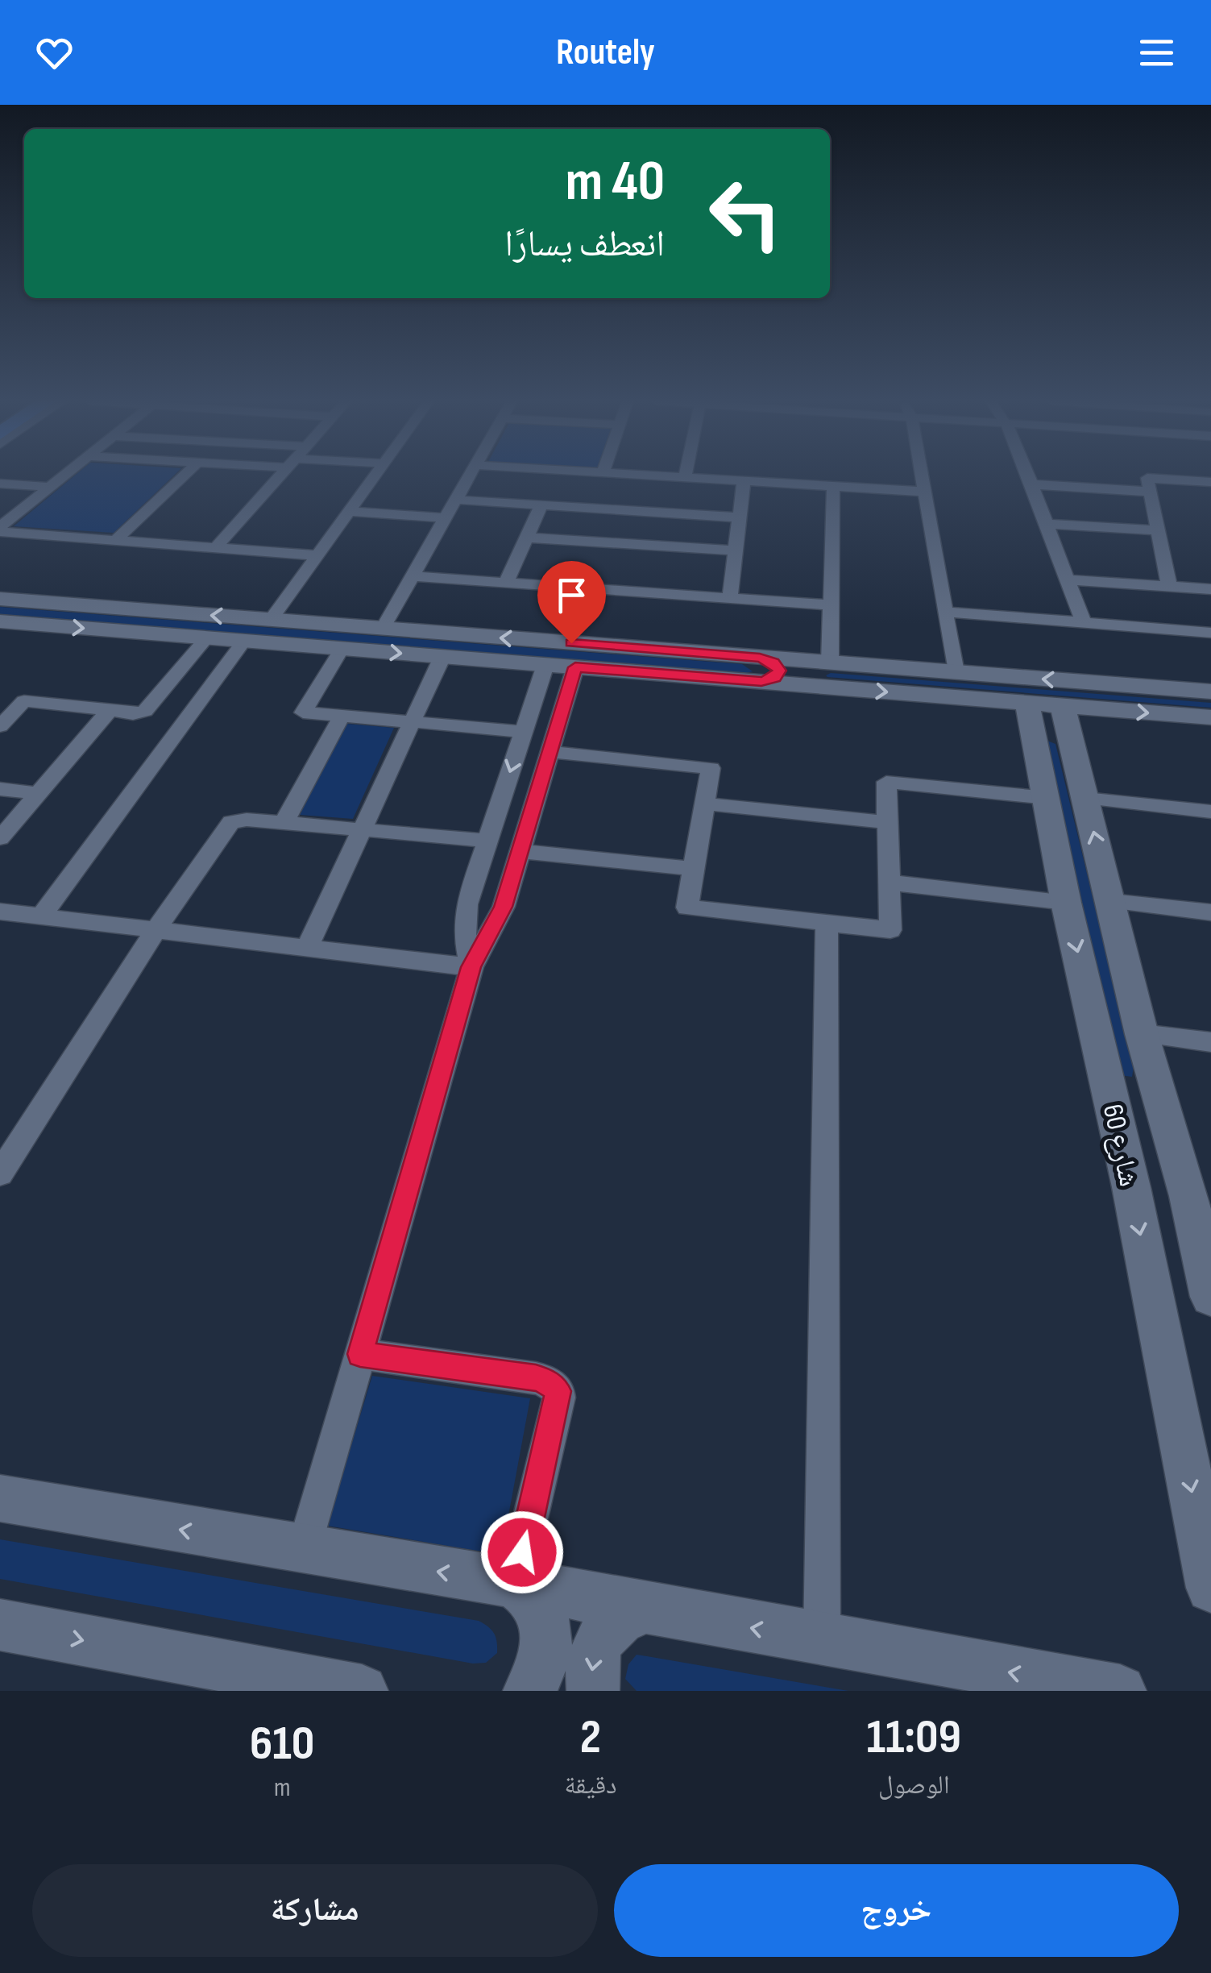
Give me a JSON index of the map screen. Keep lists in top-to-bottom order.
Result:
{
  "streets": {
    "main road": ["شارع 60"]
  },
  "page": {
    "header": "Routely",
    "turn": ["40 m", "انعطف يسارًا"],
    "eta": [
      "11:09",
      "الوصول",
      "2",
      "دقيقة",
      "610",
      "m"
    ],
    "buttons": ["خروج", "مشاركة"]
  }
}
